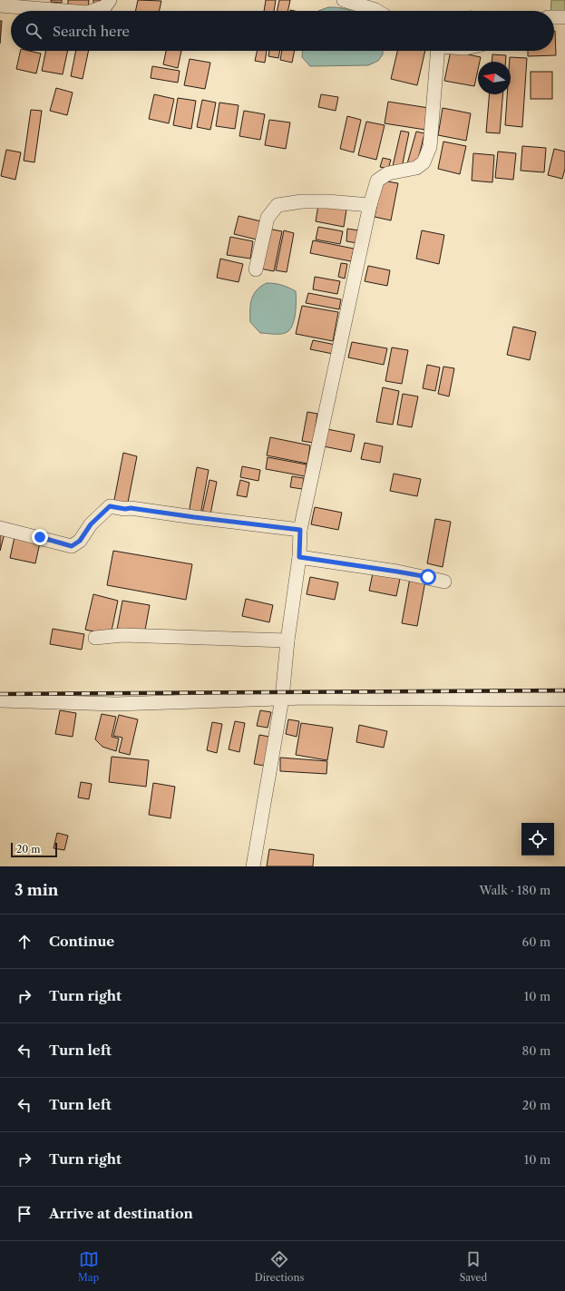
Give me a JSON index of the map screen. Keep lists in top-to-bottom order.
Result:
{
  "scale_bar": "20 m",
  "north": "left",
  "page": {
    "search": "Search here",
    "scale": "20 m",
    "heading": ["3 min", "Walk · 180 m"],
    "list": [
      ["Continue", "60 m"],
      ["Turn right", "10 m"],
      ["Turn left", "80 m"],
      ["Turn left", "20 m"],
      ["Turn right", "10 m"],
      "Arrive at destination"
    ],
    "nav": ["Map", "Directions", "Saved"]
  }
}
